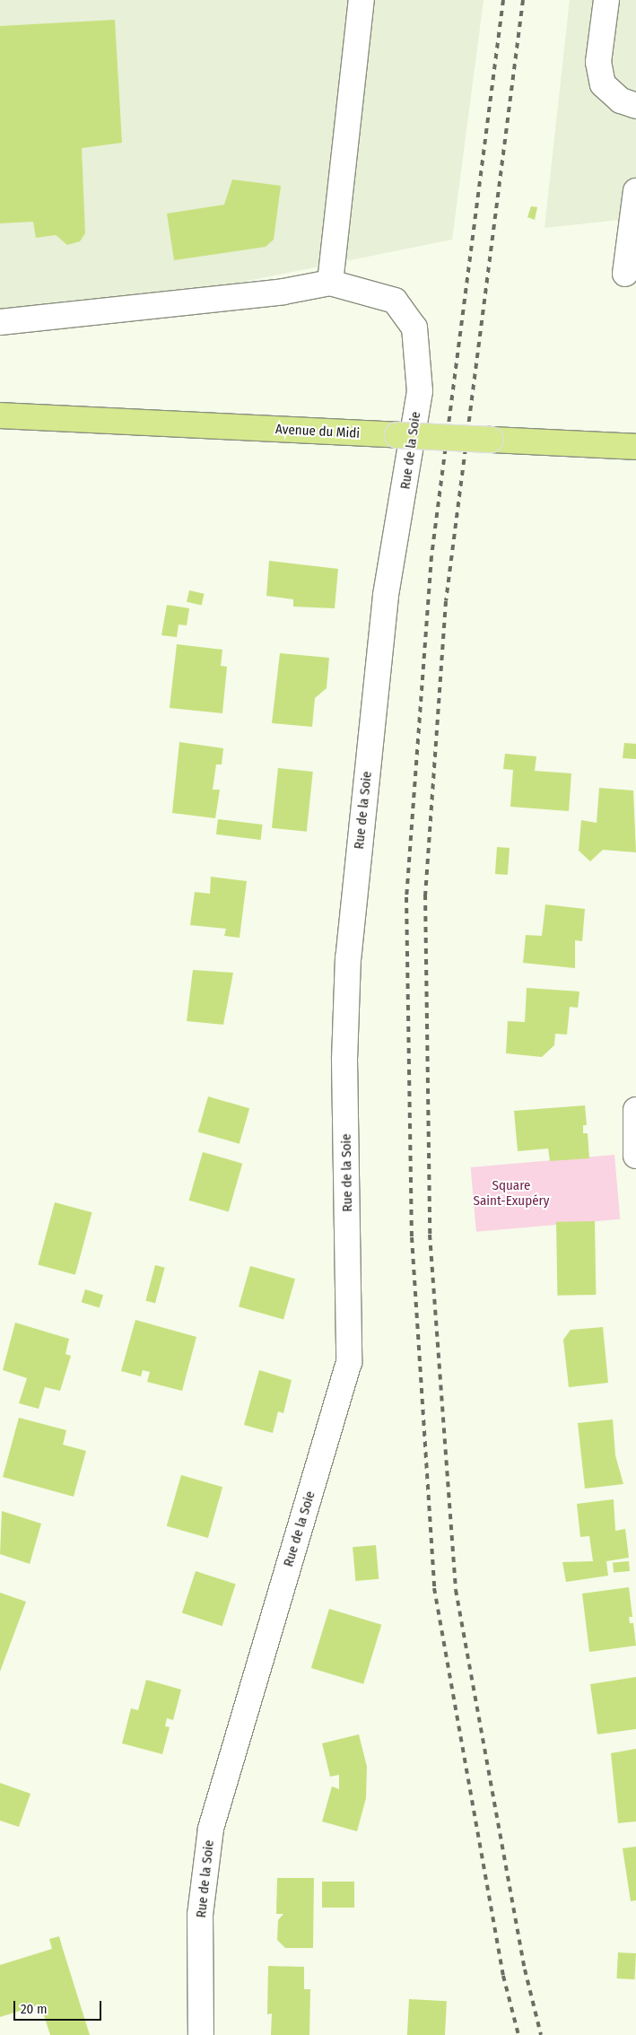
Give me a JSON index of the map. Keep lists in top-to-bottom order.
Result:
{
  "streets": {
    "main road": ["Avenue du Midi"],
    "street": ["Rue de la Soie"]
  },
  "parks": ["Square Saint-Exupéry"],
  "scale_bar": "20 m"
}
